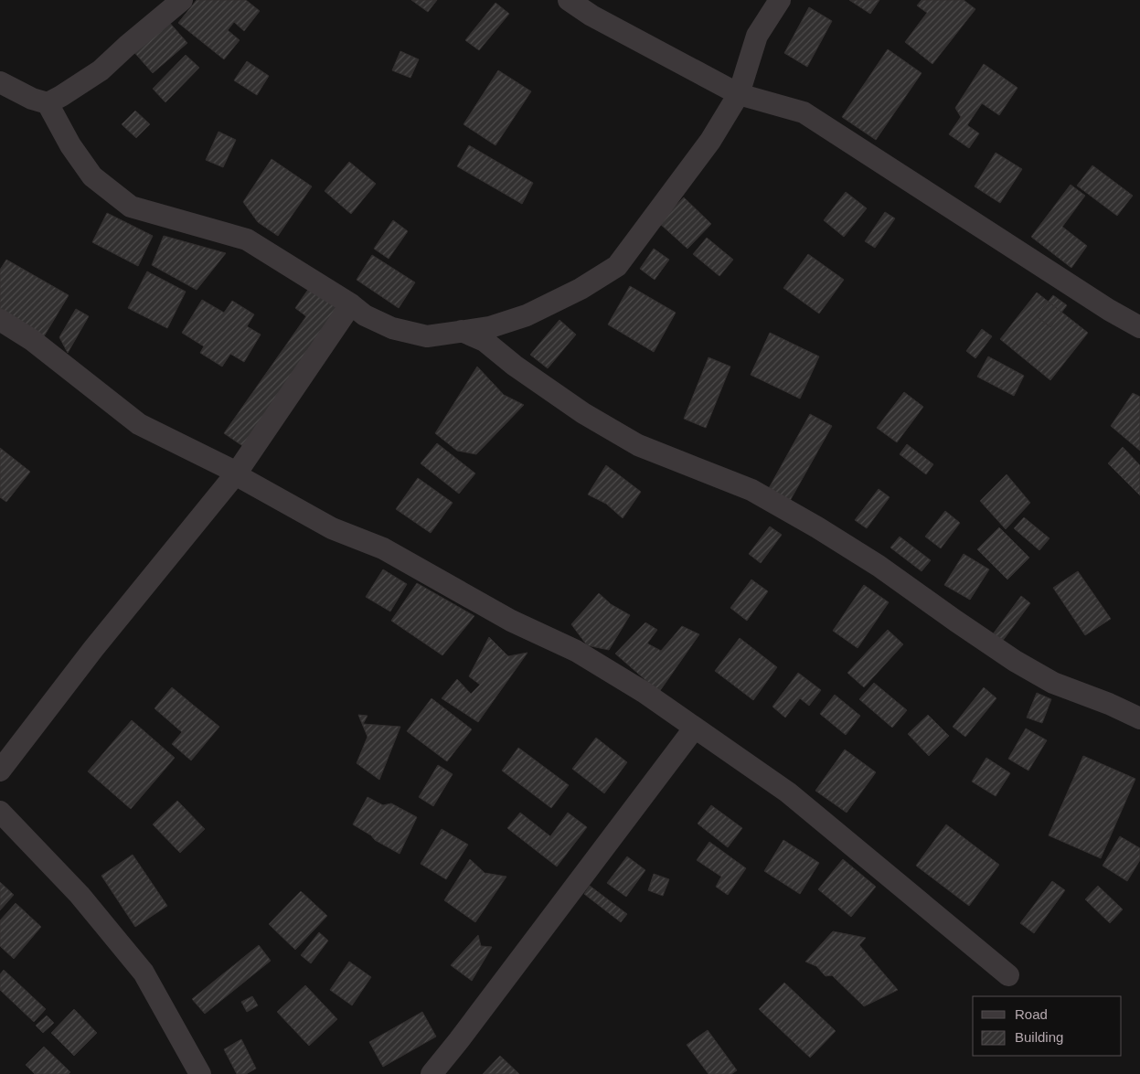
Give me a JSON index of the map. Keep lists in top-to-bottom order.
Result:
{
  "legend": ["Road", "Building"]
}
